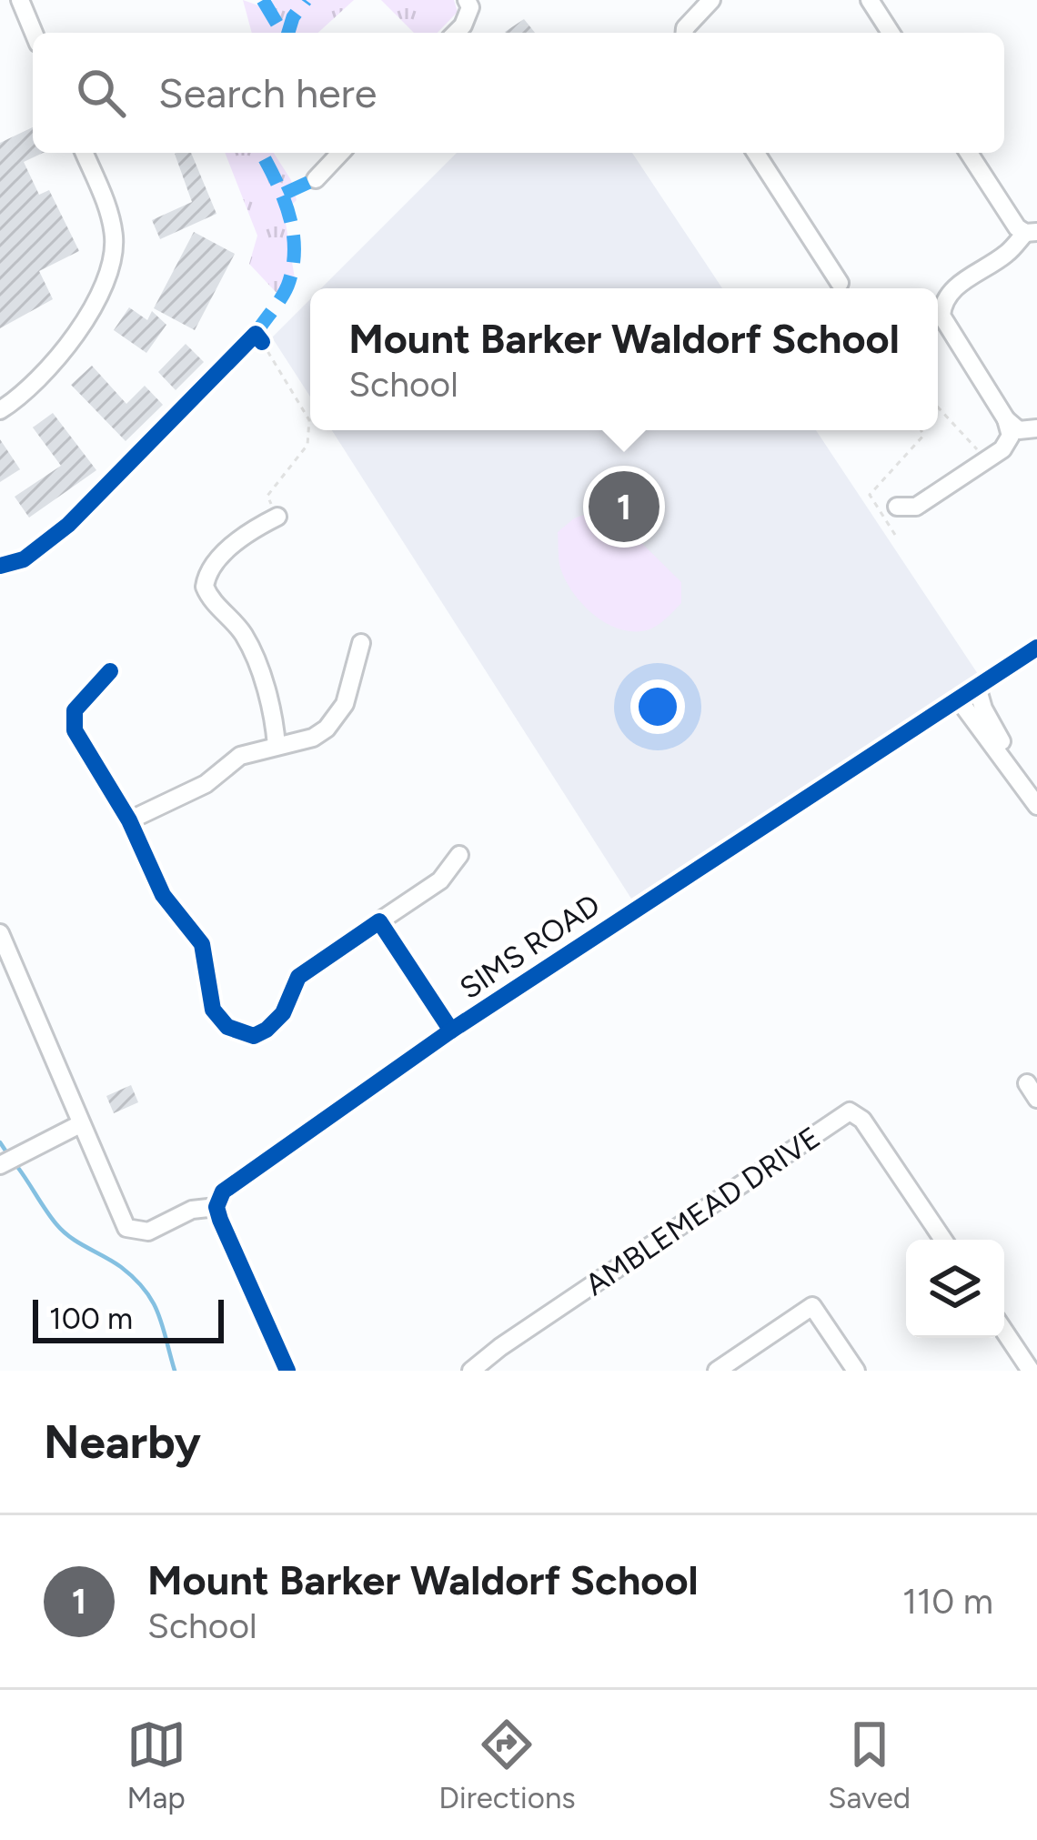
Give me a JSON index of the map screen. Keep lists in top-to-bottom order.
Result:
{
  "streets": {
    "street": ["SIMS ROAD", "AMBLEMEAD DRIVE"]
  },
  "scale_bar": "100 m",
  "page": {
    "search": "Search here",
    "popup": ["Mount Barker Waldorf School", "School"],
    "pins": "1",
    "scale": "100 m",
    "heading": "Nearby",
    "list": [
      {
        "mark": "1",
        "name": "Mount Barker Waldorf School",
        "note": "School",
        "value": "110 m"
      }
    ],
    "nav": ["Map", "Directions", "Saved"]
  }
}
